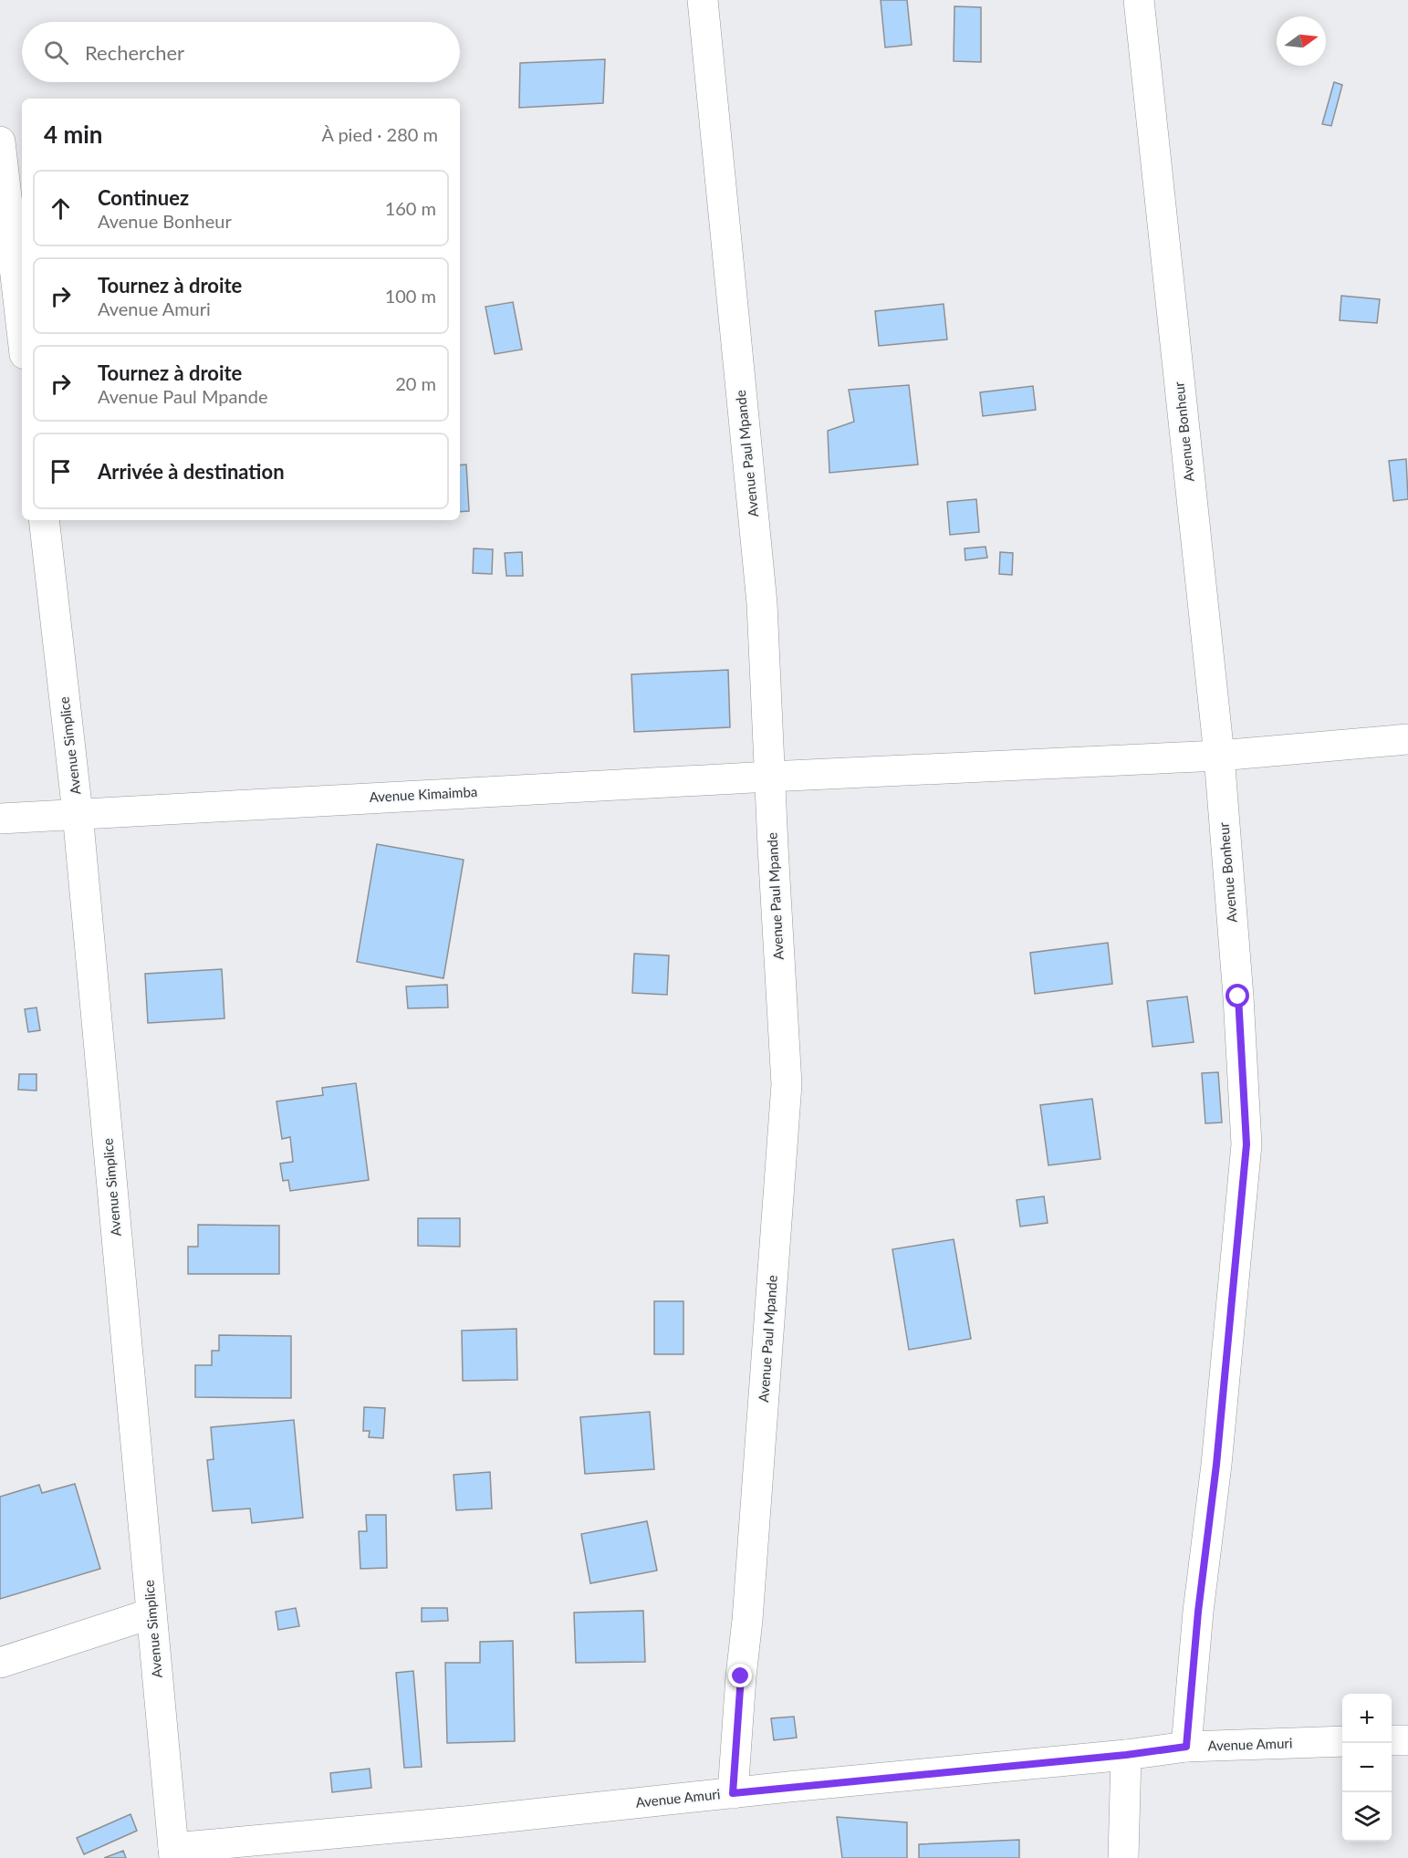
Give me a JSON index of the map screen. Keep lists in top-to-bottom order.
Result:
{
  "streets": {
    "street": [
      "Avenue Bonheur",
      "Avenue Paul Mpande",
      "Avenue Simplice",
      "Avenue Kimaimba",
      "Avenue Amuri"
    ]
  },
  "crossings": [
    ["Avenue Bonheur", "Avenue Kimaimba"],
    ["Avenue Bonheur", "Avenue Amuri"],
    ["Avenue Paul Mpande", "Avenue Kimaimba"],
    ["Avenue Paul Mpande", "Avenue Amuri"],
    ["Avenue Simplice", "Avenue Kimaimba"],
    ["Avenue Simplice", "Avenue Amuri"]
  ],
  "north": "right",
  "page": {
    "search": "Rechercher",
    "heading": ["4 min", "À pied · 280 m"],
    "list": [
      ["Continuez", "Avenue Bonheur", "160 m"],
      ["Tournez à droite", "Avenue Amuri", "100 m"],
      ["Tournez à droite", "Avenue Paul Mpande", "20 m"],
      "Arrivée à destination"
    ],
    "map_buttons": ["+", "−"]
  }
}
